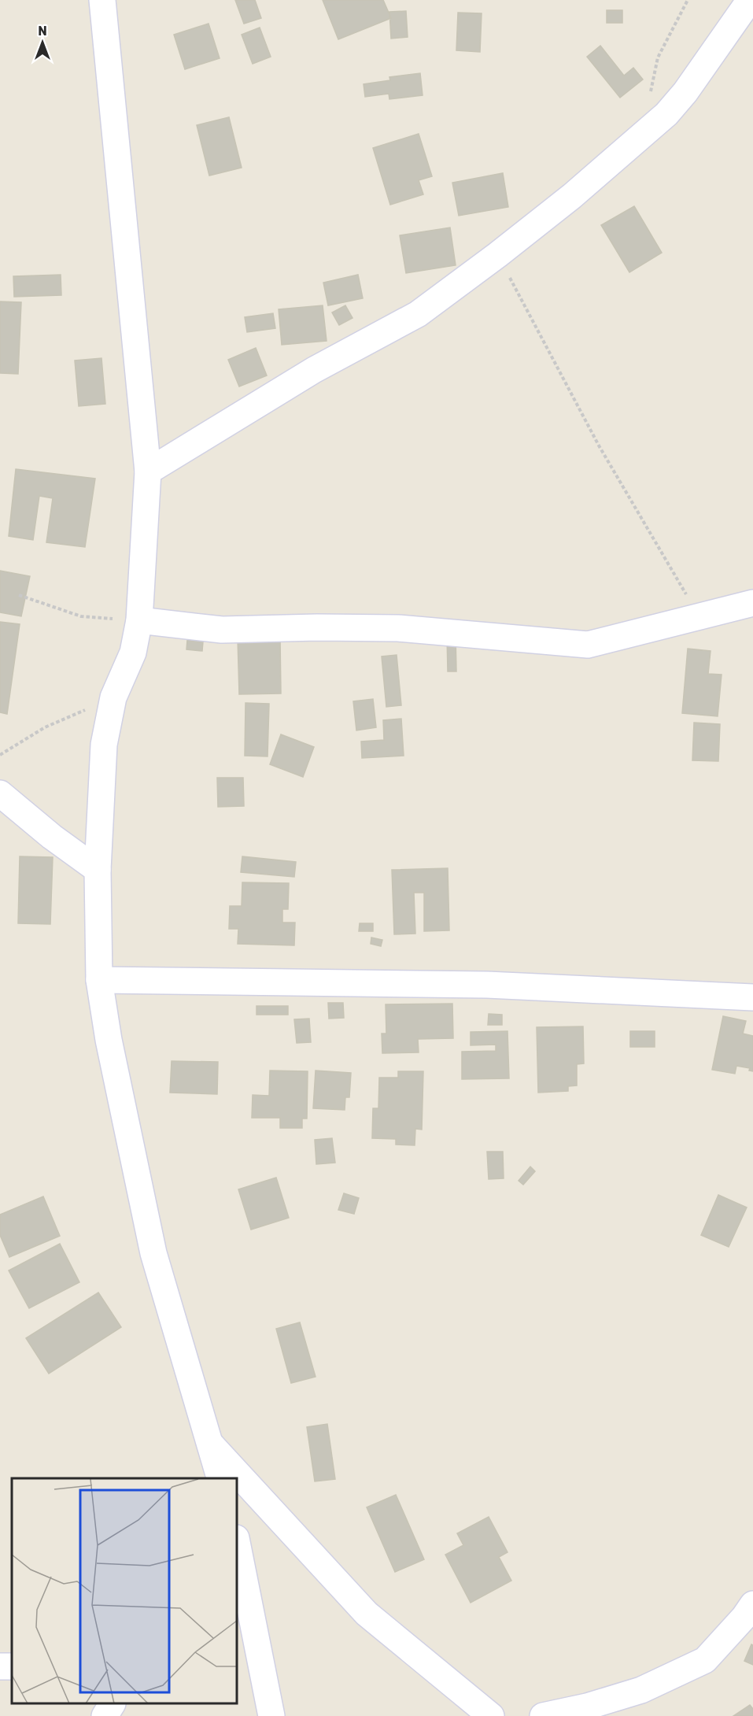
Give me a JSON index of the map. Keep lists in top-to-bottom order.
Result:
{
  "north": "top"
}
